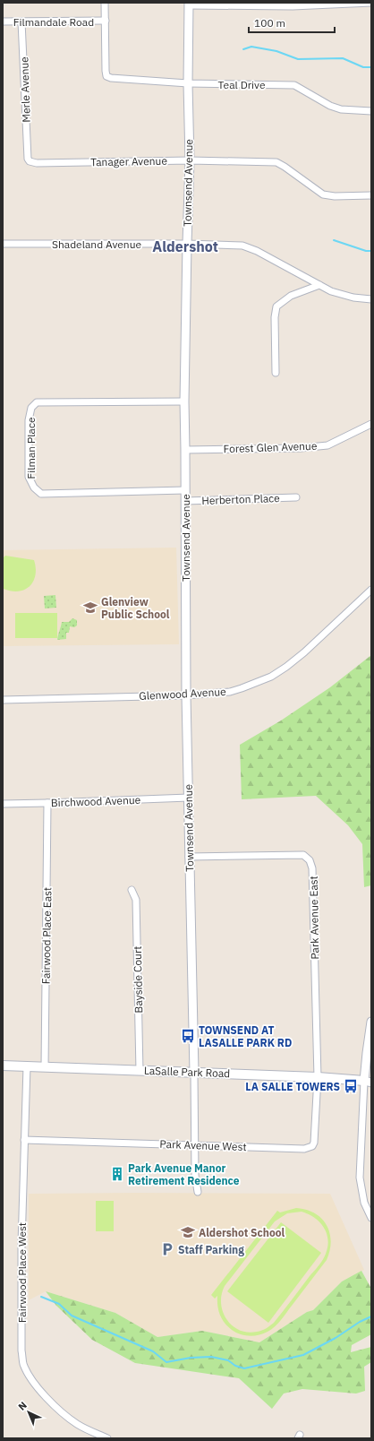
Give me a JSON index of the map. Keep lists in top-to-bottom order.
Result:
{
  "streets": {
    "main road": ["LaSalle Park Road"],
    "street": [
      "Filmandale Road",
      "Teal Drive",
      "Merle Avenue",
      "Tanager Avenue",
      "Townsend Avenue",
      "Shadeland Avenue",
      "Forest Glen Avenue",
      "Filman Place",
      "Herberton Place",
      "Glenwood Avenue",
      "Birchwood Avenue",
      "Park Avenue East",
      "Fairwood Place East",
      "Bayside Court",
      "Park Avenue West",
      "Fairwood Place West"
    ]
  },
  "crossings": [
    ["Filmandale Road", "Teal Drive"],
    ["Filmandale Road", "Merle Avenue"],
    ["Teal Drive", "Townsend Avenue"],
    ["Merle Avenue", "Tanager Avenue"],
    ["Tanager Avenue", "Townsend Avenue"],
    ["Townsend Avenue", "Shadeland Avenue"],
    ["Townsend Avenue", "Forest Glen Avenue"],
    ["Townsend Avenue", "Filman Place"],
    ["Townsend Avenue", "Herberton Place"],
    ["Townsend Avenue", "Glenwood Avenue"],
    ["Townsend Avenue", "Birchwood Avenue"],
    ["Townsend Avenue", "Park Avenue East"],
    ["Townsend Avenue", "LaSalle Park Road"],
    ["Birchwood Avenue", "Fairwood Place East"],
    ["Park Avenue East", "LaSalle Park Road"],
    ["Park Avenue East", "Park Avenue West"],
    ["Fairwood Place East", "LaSalle Park Road"],
    ["Bayside Court", "LaSalle Park Road"],
    ["LaSalle Park Road", "Park Avenue West"],
    ["LaSalle Park Road", "Fairwood Place West"],
    ["Park Avenue West", "Fairwood Place West"]
  ],
  "districts": ["Aldershot"],
  "places": {
    "school or university": ["Glenview Public School", "Aldershot School"],
    "bus stop": ["TOWNSEND AT LASALLE PARK RD", "LA SALLE TOWERS"],
    "building": ["Park Avenue Manor Retirement Residence"],
    "parking": ["Staff Parking"]
  },
  "scale_bar": "100 m",
  "north": "top left"
}
